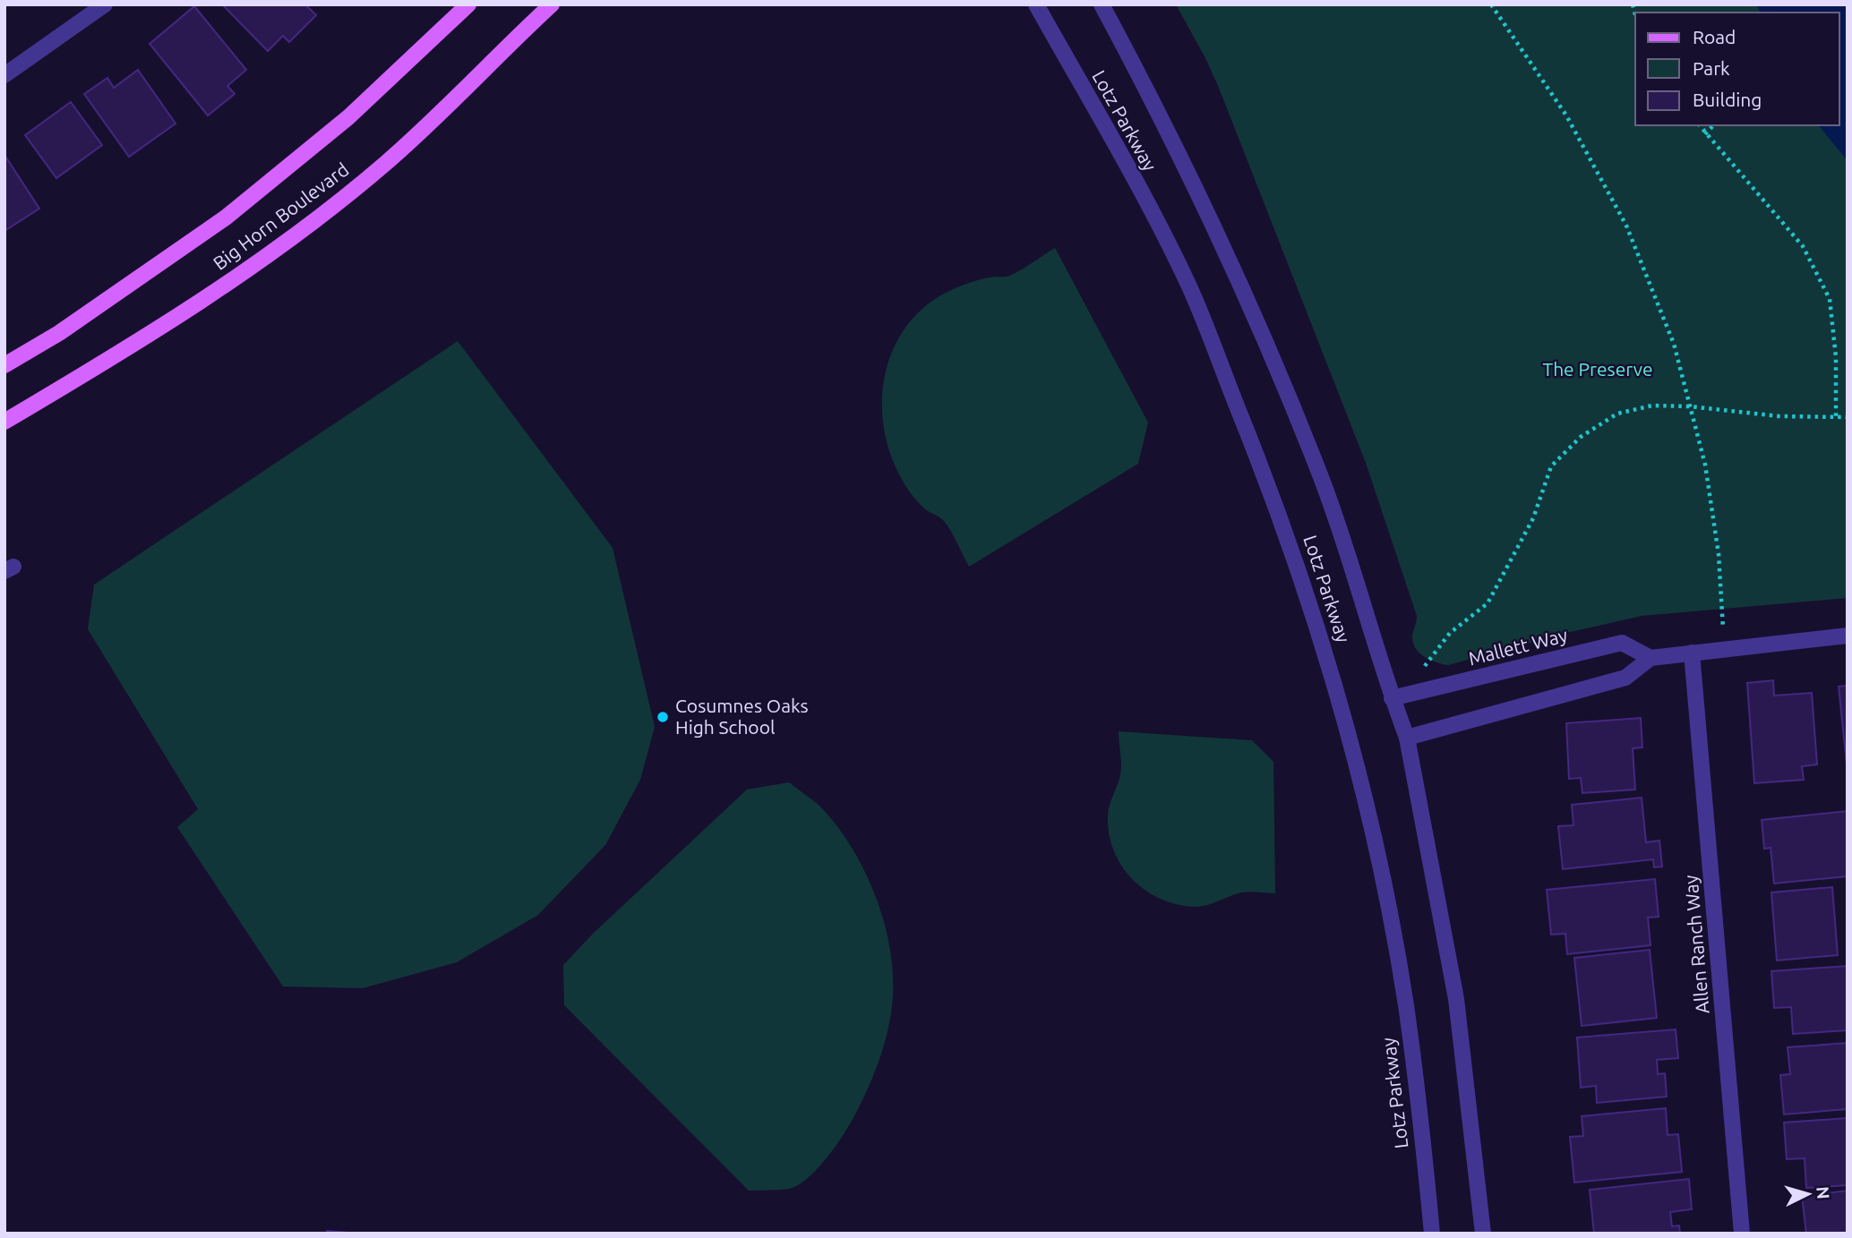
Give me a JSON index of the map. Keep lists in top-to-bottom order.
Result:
{
  "streets": {
    "main road": ["Big Horn Boulevard"],
    "street": ["Lotz Parkway", "Mallett Way", "Allen Ranch Way"]
  },
  "crossings": [
    ["Lotz Parkway", "Mallett Way"]
  ],
  "parks": ["The Preserve"],
  "places": ["Cosumnes Oaks High School"],
  "legend": ["Road", "Park", "Building"],
  "north": "right"
}
